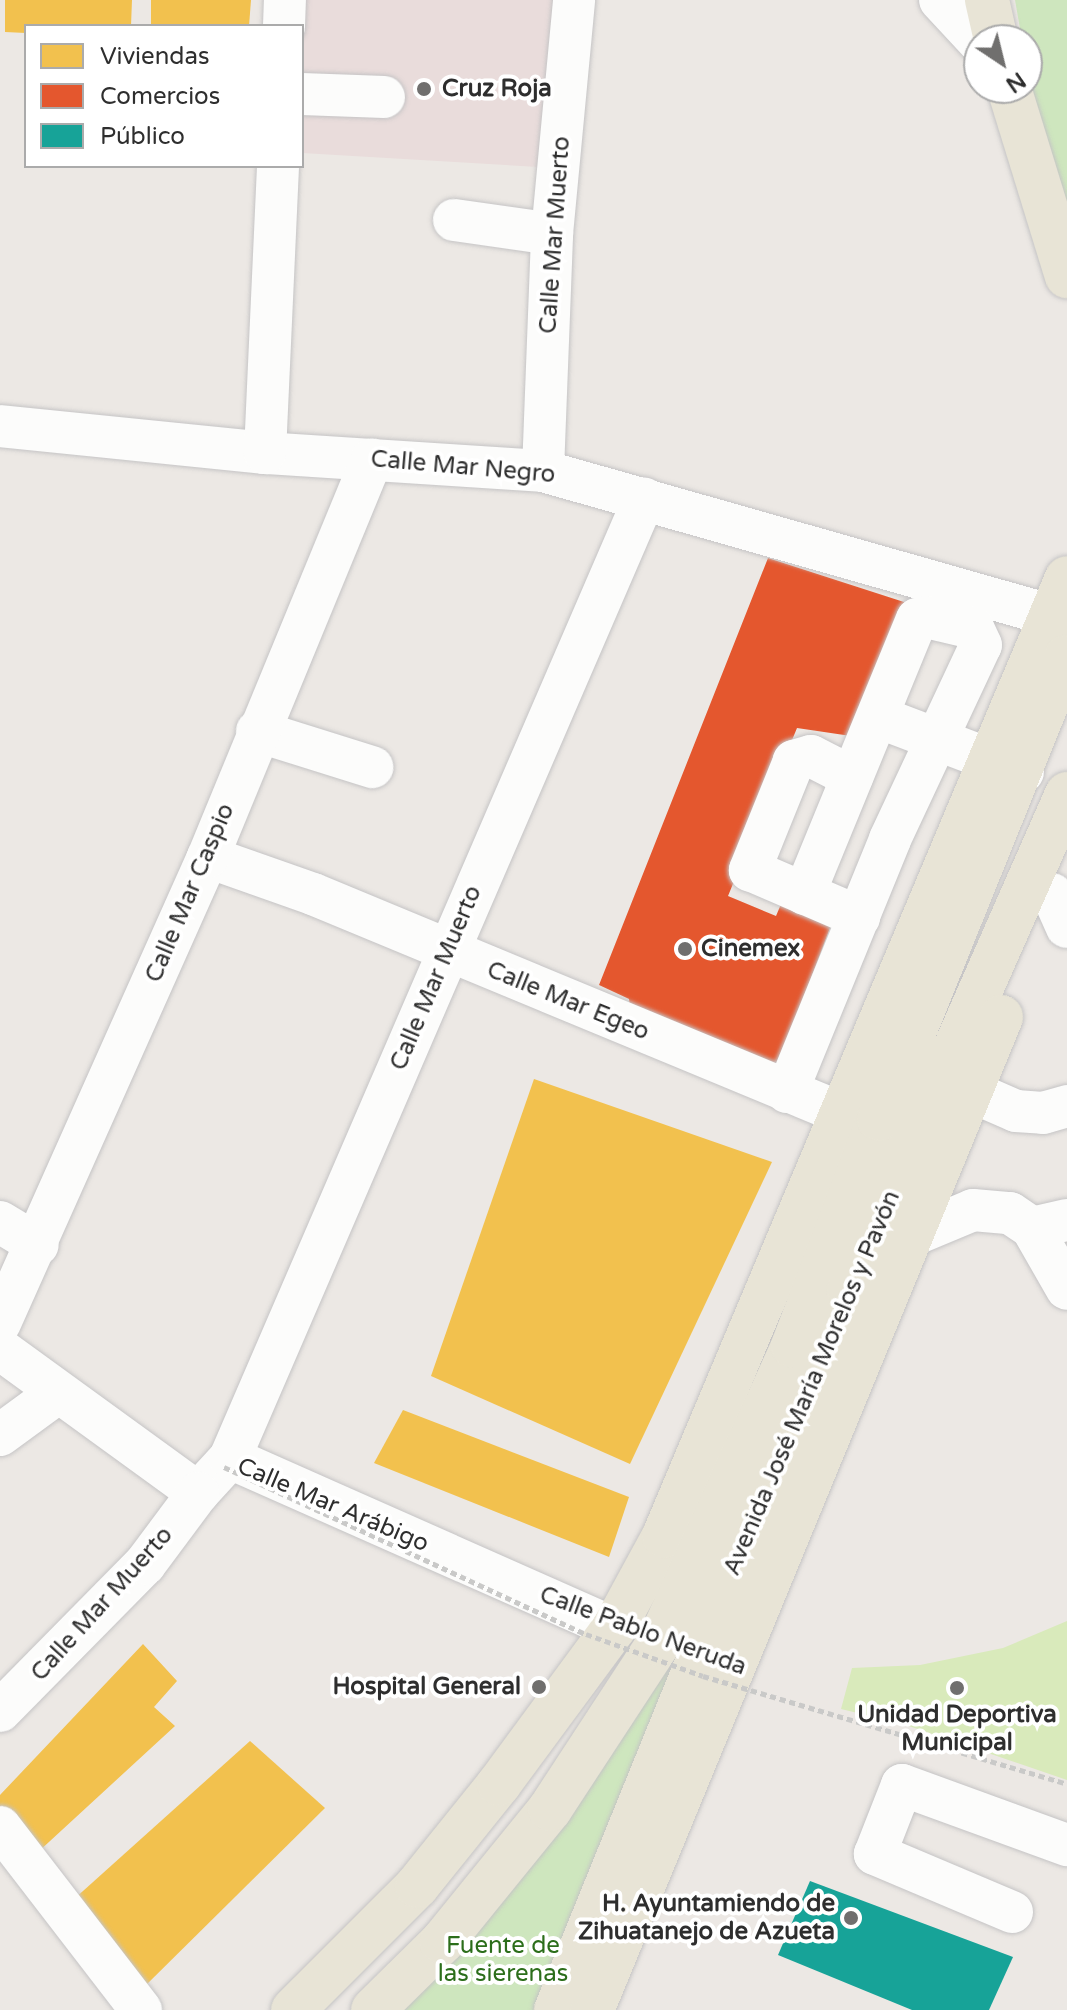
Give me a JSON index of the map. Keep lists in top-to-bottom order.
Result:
{
  "streets": {
    "main road": ["Avenida José María Morelos y Pavón"],
    "street": [
      "Calle Mar Muerto",
      "Calle Mar Negro",
      "Calle Mar Caspio",
      "Calle Mar Egeo",
      "Calle Mar Arábigo"
    ],
    "path": ["Calle Pablo Neruda"]
  },
  "crossings": [
    ["Calle Mar Muerto", "Calle Mar Negro"],
    ["Calle Mar Muerto", "Calle Mar Egeo"],
    ["Calle Mar Muerto", "Calle Mar Arábigo"],
    ["Calle Mar Muerto", "Calle Pablo Neruda"],
    ["Calle Mar Negro", "Calle Mar Caspio"],
    ["Calle Mar Negro", "Avenida José María Morelos y Pavón"],
    ["Calle Mar Caspio", "Calle Mar Egeo"],
    ["Calle Mar Egeo", "Avenida José María Morelos y Pavón"],
    ["Avenida José María Morelos y Pavón", "Calle Mar Arábigo"],
    ["Calle Mar Arábigo", "Calle Pablo Neruda"]
  ],
  "parks": ["Fuente de las sierenas"],
  "places": [
    "Cruz Roja",
    "Cinemex",
    "Hospital General",
    "Unidad Deportiva Municipal",
    "H. Ayuntamiendo de Zihuatanejo de Azueta"
  ],
  "legend": ["Viviendas", "Comercios", "Público"],
  "north": "bottom right"
}
